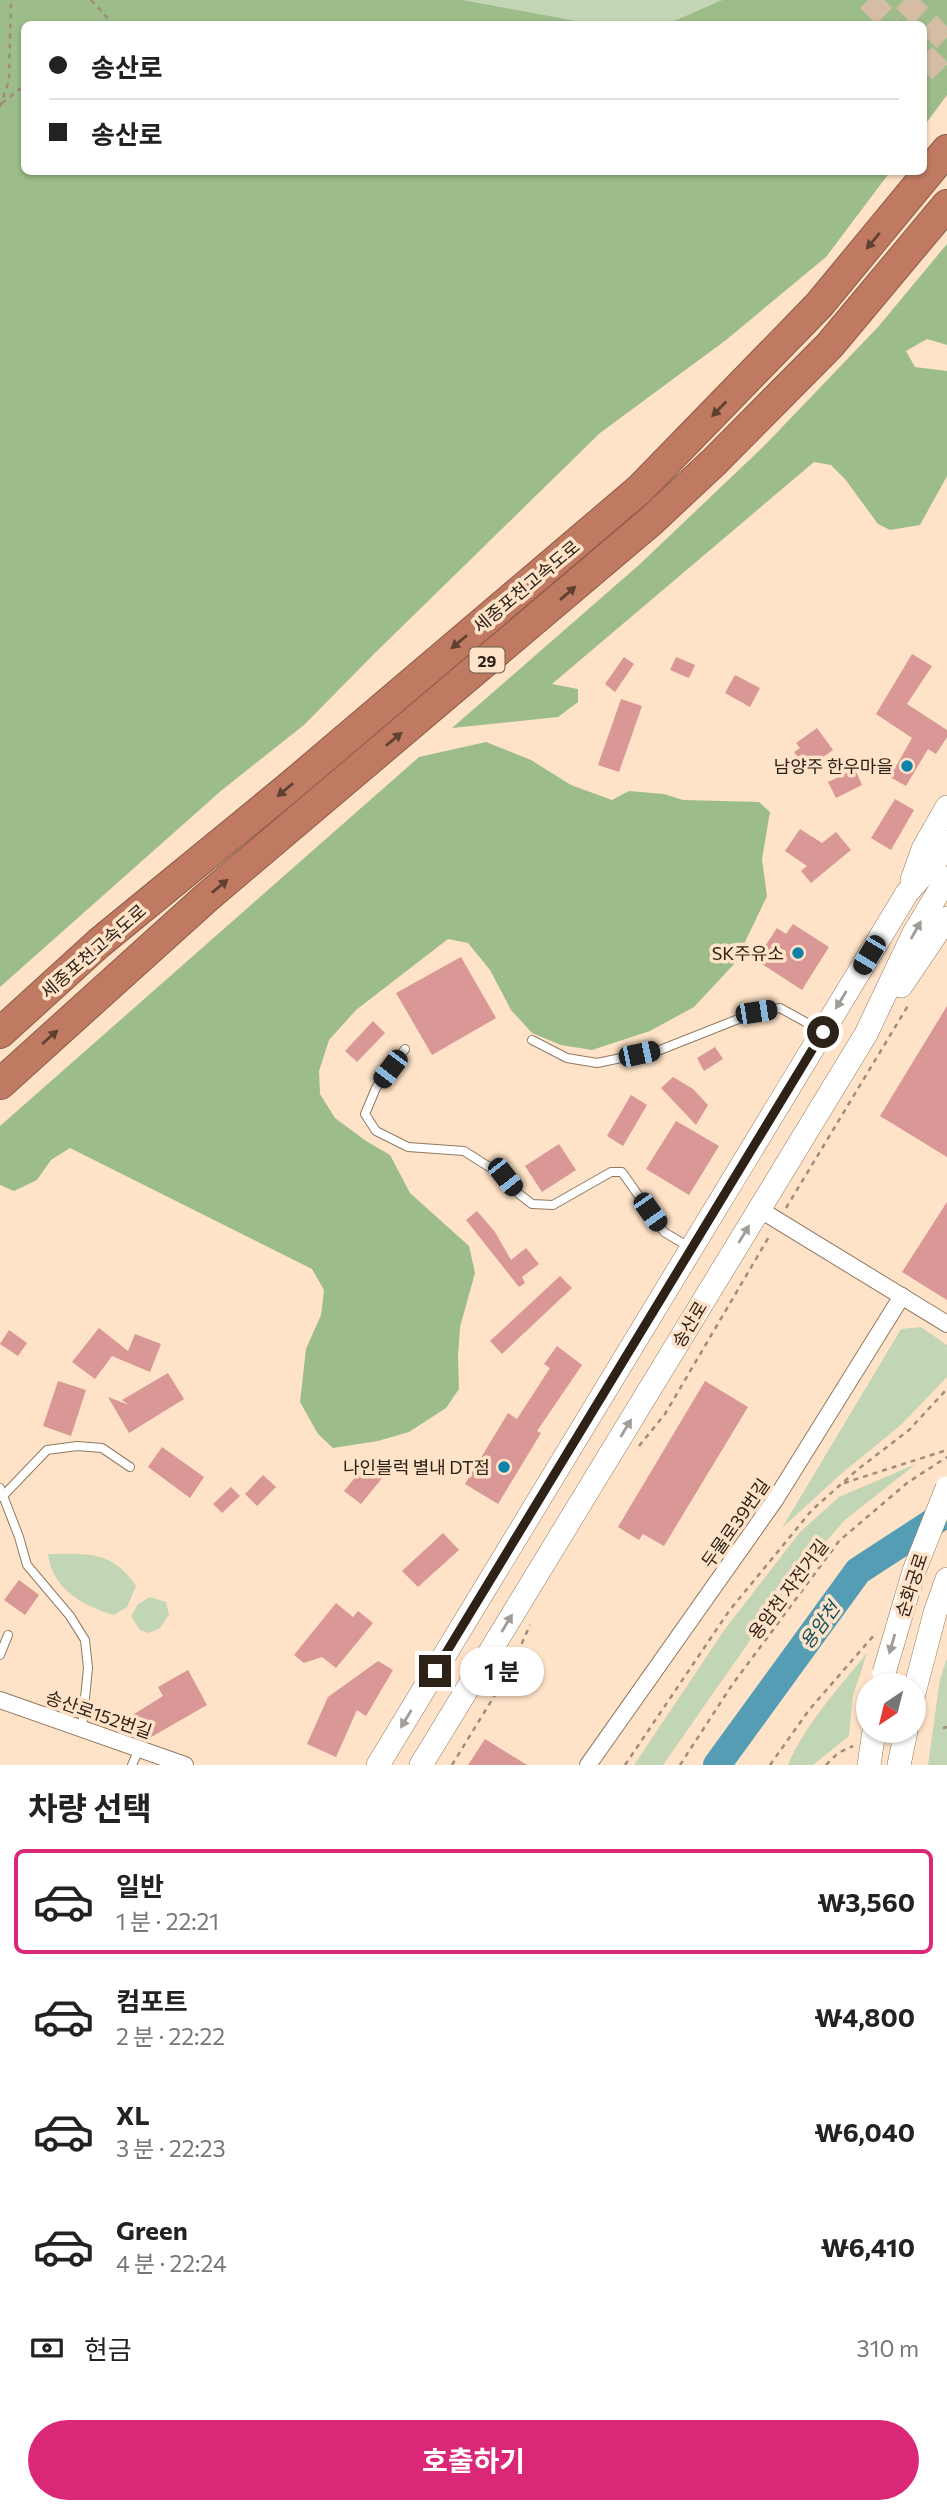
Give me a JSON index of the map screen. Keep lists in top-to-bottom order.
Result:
{
  "streets": {
    "highway": ["세종포천고속도로", "29"],
    "street": [
      "송산로",
      "두물로39번길",
      "순화궁로",
      "송산로152번길"
    ],
    "path": ["용암천 자전거길"]
  },
  "water": ["용암천"],
  "places": ["남양주 한우마을", "SK주유소", "나인블럭 별내 DT점"],
  "north": "bottom left",
  "page": {
    "banner": ["송산로", "송산로"],
    "bubble": "1 분",
    "heading": "차량 선택",
    "list": [
      {
        "name": "일반",
        "note": "1 분 · 22:21",
        "value": "₩3,560"
      },
      {
        "name": "컴포트",
        "note": "2 분 · 22:22",
        "value": "₩4,800"
      },
      {
        "name": "XL",
        "note": "3 분 · 22:23",
        "value": "₩6,040"
      },
      {
        "name": "Green",
        "note": "4 분 · 22:24",
        "value": "₩6,410"
      }
    ],
    "pay": ["현금", "310 m"],
    "buttons": "호출하기"
  }
}
